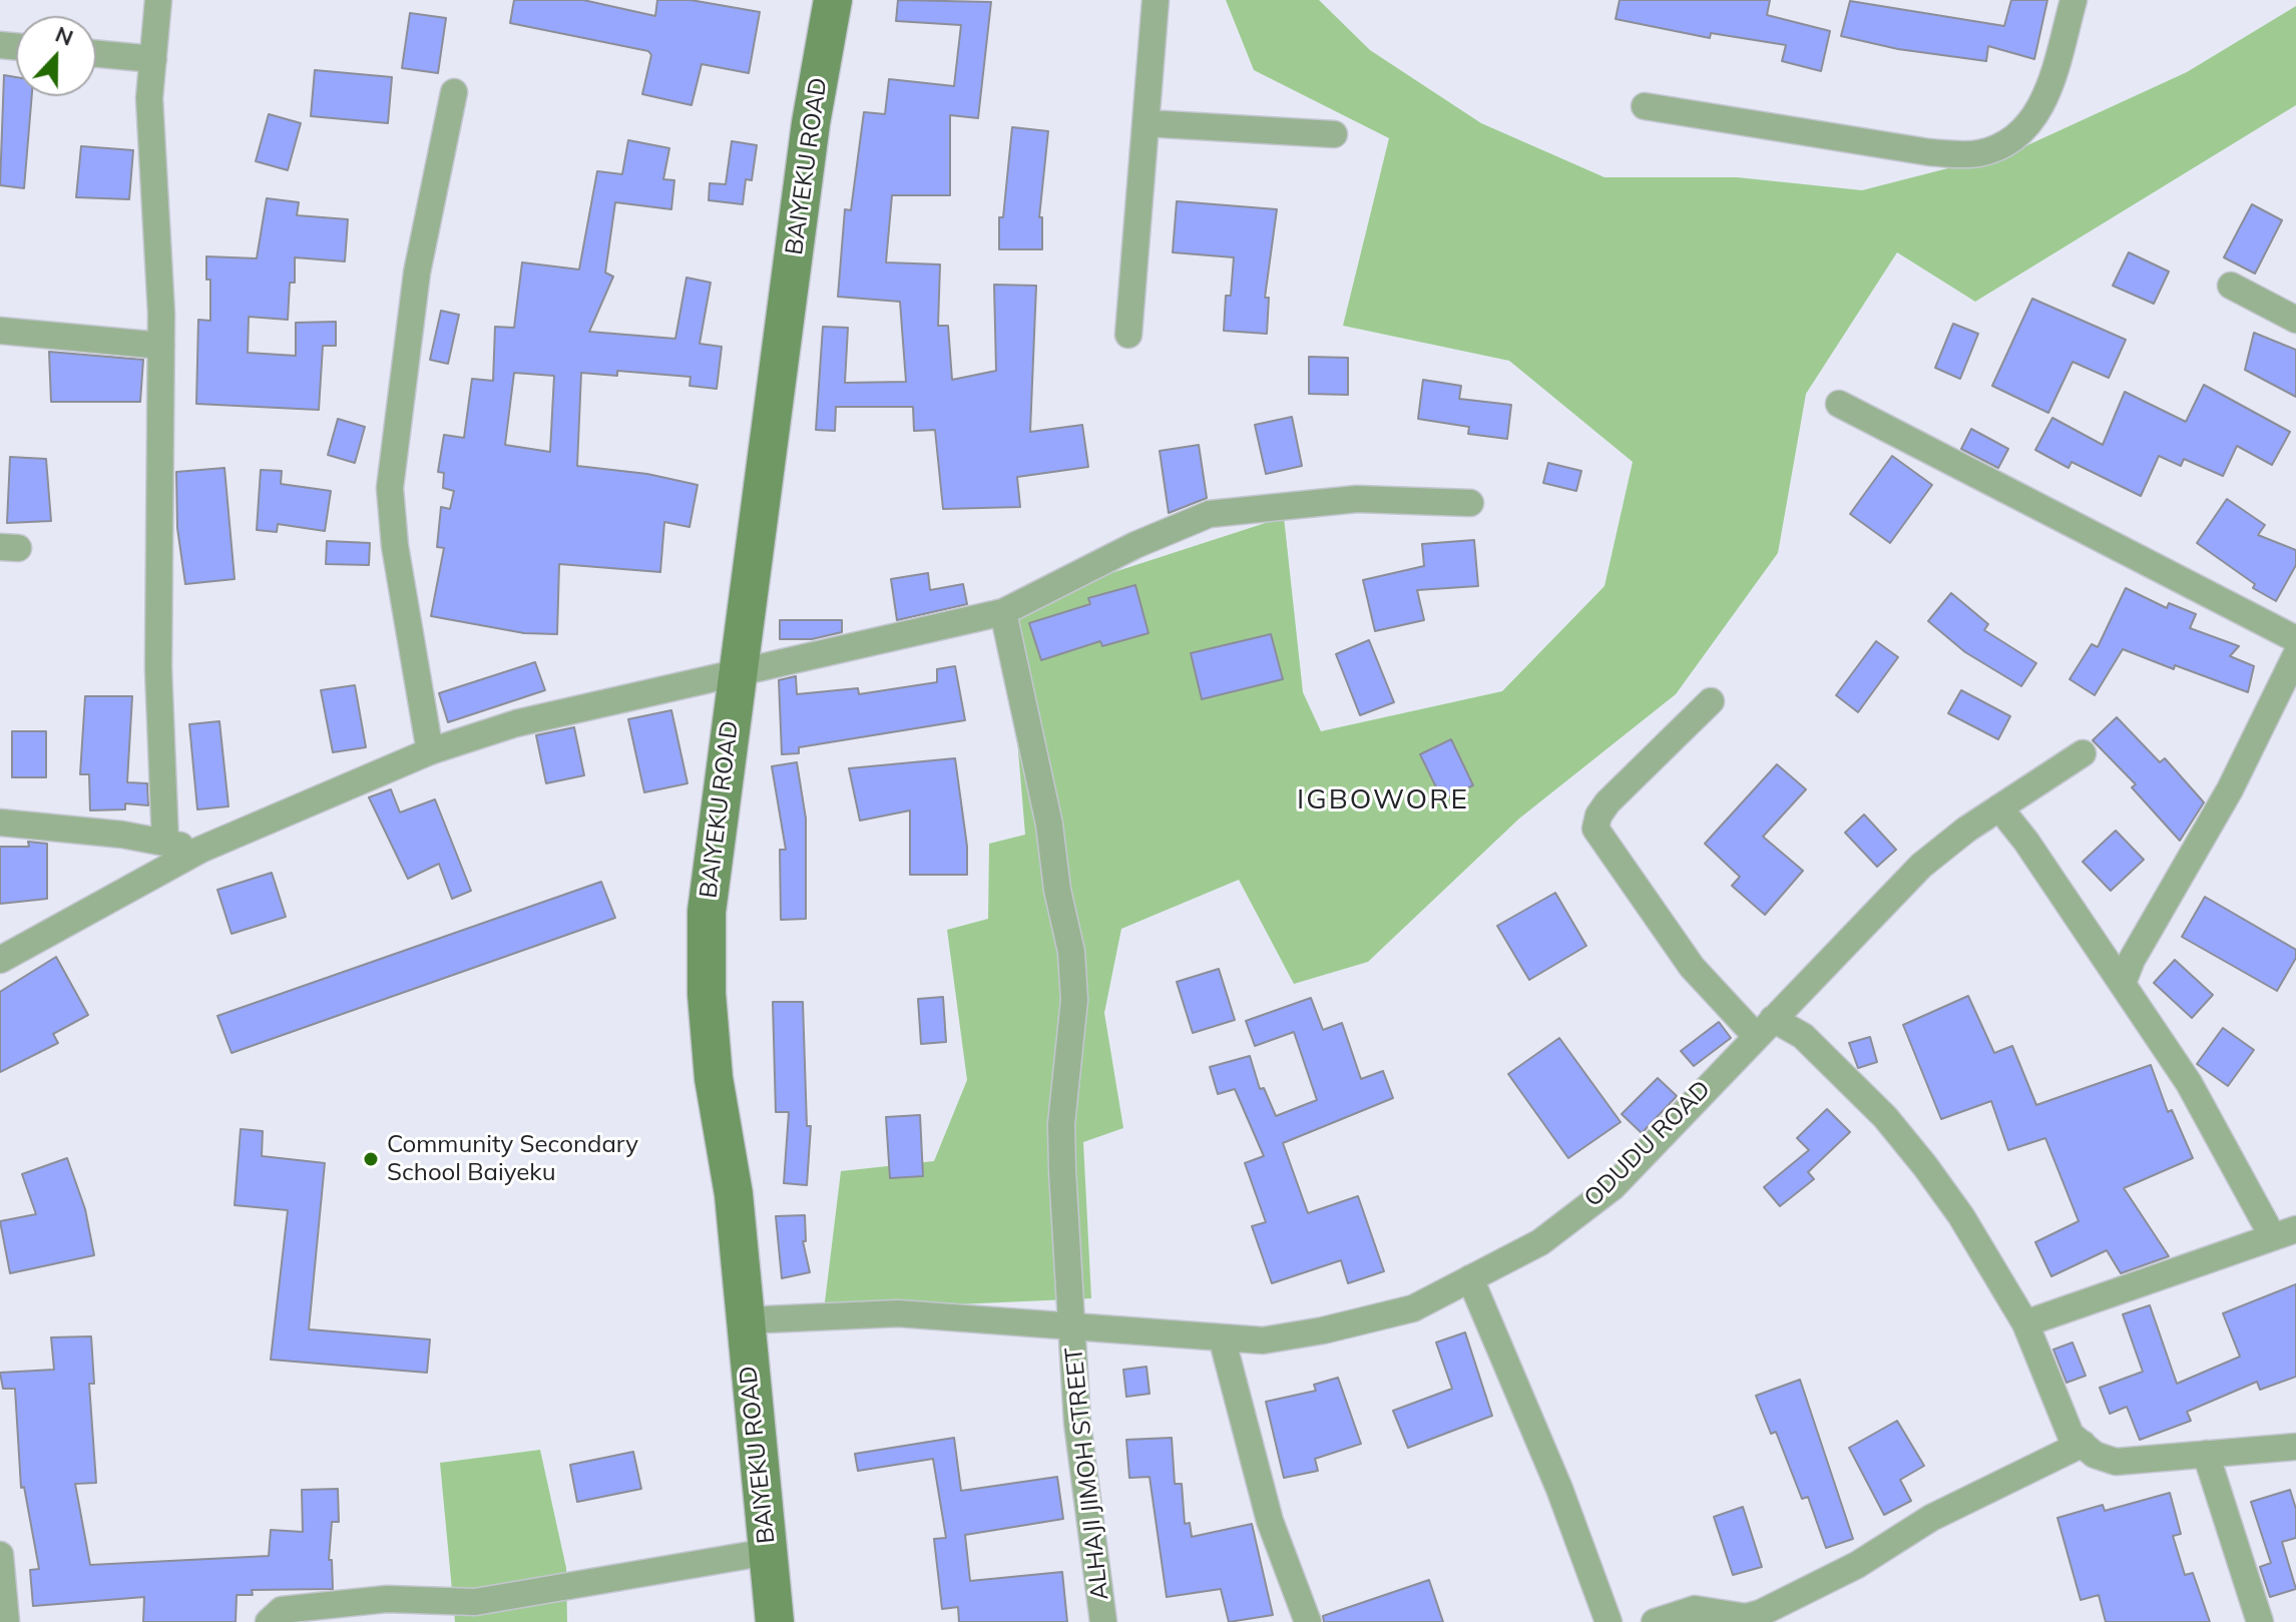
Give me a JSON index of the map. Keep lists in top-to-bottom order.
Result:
{
  "streets": {
    "main road": ["BAIYEKU ROAD"],
    "street": ["ODUDU ROAD", "ALHAJI JIMOH STREET"]
  },
  "crossings": [
    ["BAIYEKU ROAD", "ODUDU ROAD"],
    ["ODUDU ROAD", "ALHAJI JIMOH STREET"]
  ],
  "districts": ["IGBOWORE"],
  "places": ["Community Secondary School Baiyeku"],
  "north": "top"
}
